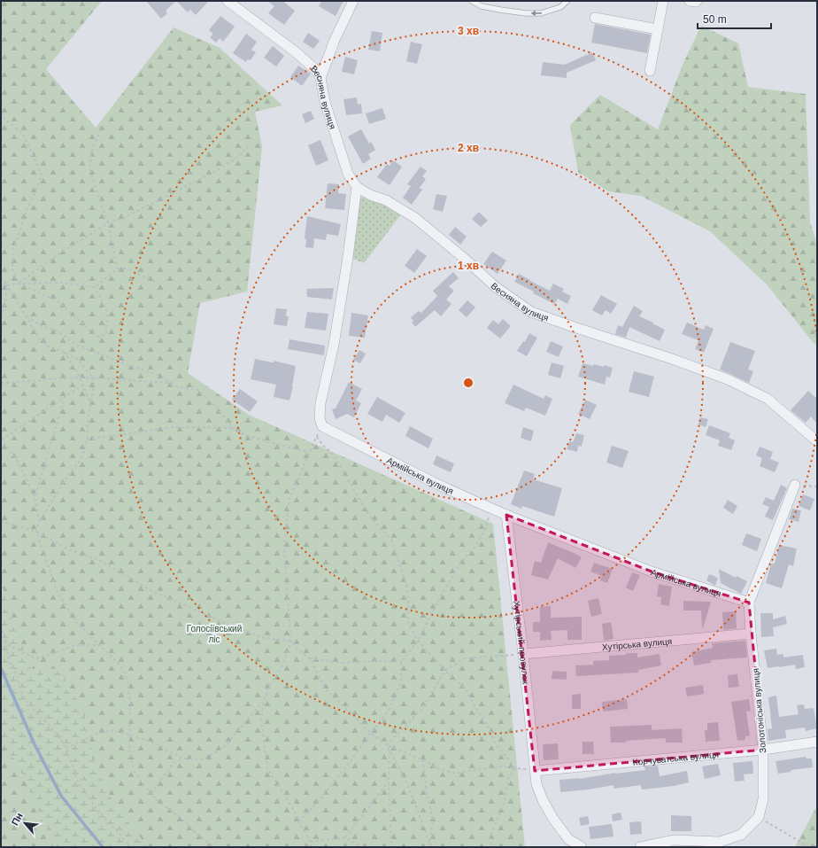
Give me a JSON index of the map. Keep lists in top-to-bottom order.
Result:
{
  "streets": {
    "street": [
      "Весняна вулиця",
      "Армійська вулиця",
      "Хутірський провулок",
      "Хутірська вулиця",
      "Золотоніська вулиця",
      "Корчуватська вулиця"
    ]
  },
  "crossings": [
    ["Армійська вулиця", "Хутірський провулок"],
    ["Армійська вулиця", "Золотоніська вулиця"],
    ["Хутірський провулок", "Хутірська вулиця"],
    ["Хутірський провулок", "Корчуватська вулиця"],
    ["Хутірська вулиця", "Золотоніська вулиця"],
    ["Золотоніська вулиця", "Корчуватська вулиця"]
  ],
  "parks": ["Голосіївський ліс"],
  "scale_bar": "50 m",
  "north": "top left",
  "rings": ["3 хв", "2 хв", "1 хв"]
}
